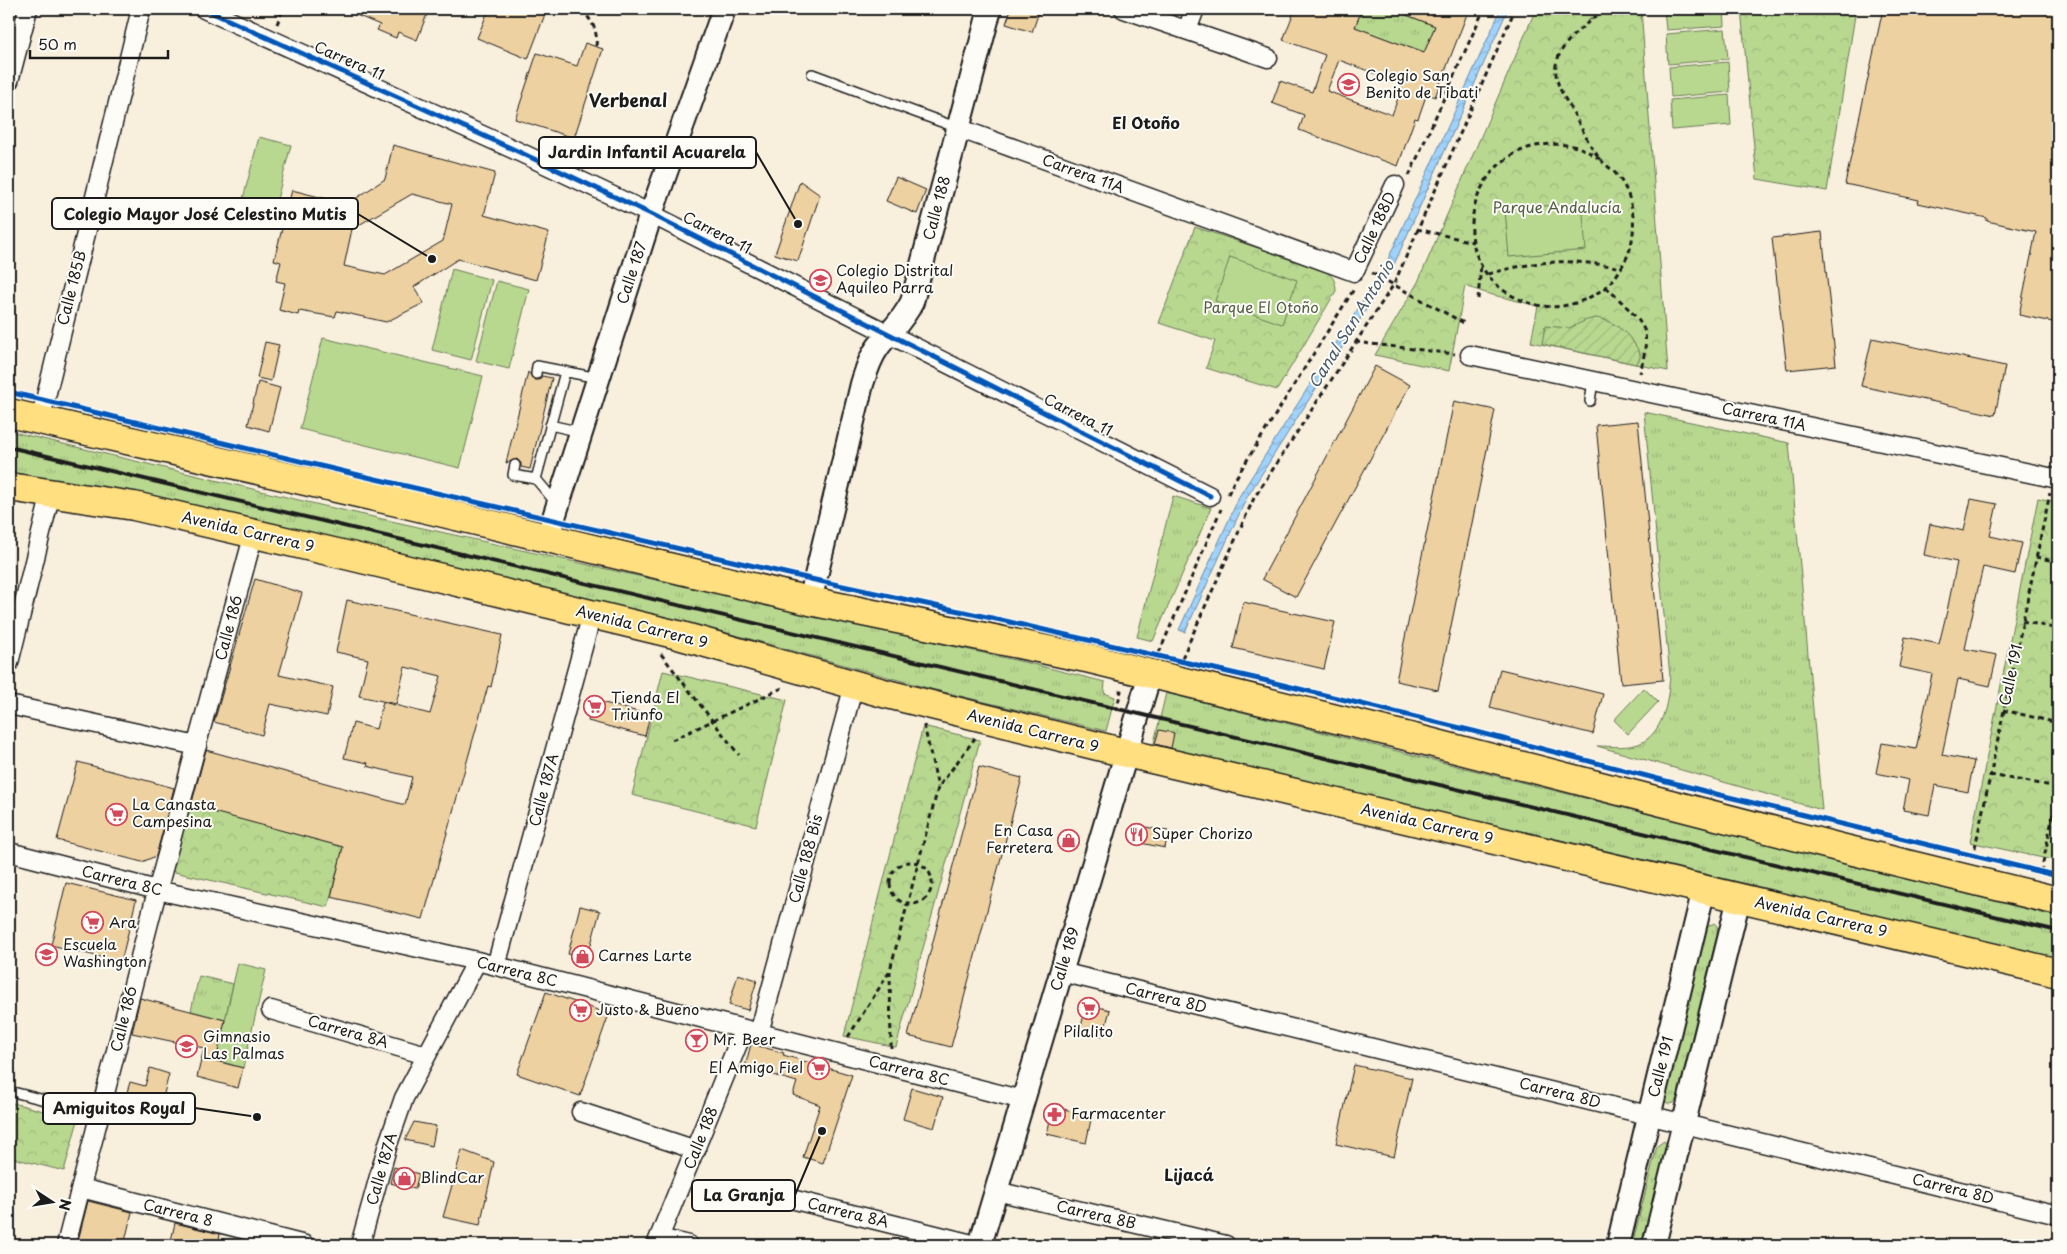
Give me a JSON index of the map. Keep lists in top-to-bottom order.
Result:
{
  "streets": {
    "main road": ["Avenida Carrera 9"],
    "street": [
      "Carrera 11",
      "Carrera 11A",
      "Calle 188",
      "Calle 188D",
      "Calle 187",
      "Calle 185B",
      "Calle 186",
      "Calle 191",
      "Calle 187A",
      "Calle 188 Bis",
      "Carrera 8C",
      "Calle 189",
      "Carrera 8D",
      "Carrera 8A",
      "Carrera 8",
      "Carrera 8B"
    ]
  },
  "crossings": [
    ["Carrera 11", "Calle 188"],
    ["Carrera 11", "Calle 187"],
    ["Carrera 11A", "Calle 188"],
    ["Carrera 11A", "Calle 188D"],
    ["Carrera 11A", "Calle 191"],
    ["Calle 188", "Calle 188 Bis"],
    ["Calle 188", "Carrera 8C"],
    ["Avenida Carrera 9", "Calle 186"],
    ["Avenida Carrera 9", "Calle 191"],
    ["Avenida Carrera 9", "Calle 187A"],
    ["Avenida Carrera 9", "Calle 188 Bis"],
    ["Avenida Carrera 9", "Calle 189"],
    ["Calle 186", "Carrera 8C"],
    ["Calle 186", "Carrera 8"],
    ["Calle 191", "Carrera 8D"],
    ["Calle 187A", "Carrera 8C"],
    ["Calle 187A", "Carrera 8A"],
    ["Calle 188 Bis", "Carrera 8C"],
    ["Carrera 8C", "Calle 189"],
    ["Calle 189", "Carrera 8D"],
    ["Calle 189", "Carrera 8A"],
    ["Calle 189", "Carrera 8B"]
  ],
  "districts": ["Verbenal", "El Otoño", "Lijacá"],
  "water": ["Canal San Antonio"],
  "parks": ["Parque Andalucía", "Parque El Otoño"],
  "places": {
    "school or university": [
      "Colegio San Benito de Tibati",
      "Colegio Distrital Aquileo Parra",
      "Escuela Washington",
      "Gimnasio Las Palmas"
    ],
    "other": [
      "Jardin Infantil Acuarela",
      "Colegio Mayor José Celestino Mutis",
      "Amiguitos Royal",
      "La Granja"
    ],
    "supermarket": [
      "Tienda El Triunfo",
      "La Canasta Campesina",
      "Ara",
      "Pilalito",
      "Justo & Bueno",
      "El Amigo Fiel"
    ],
    "restaurant": ["Super Chorizo"],
    "shop": ["En Casa Ferretera", "Carnes Larte", "BlindCar"],
    "bar": ["Mr. Beer"],
    "pharmacy": ["Farmacenter"]
  },
  "scale_bar": "50 m",
  "north": "right"
}
